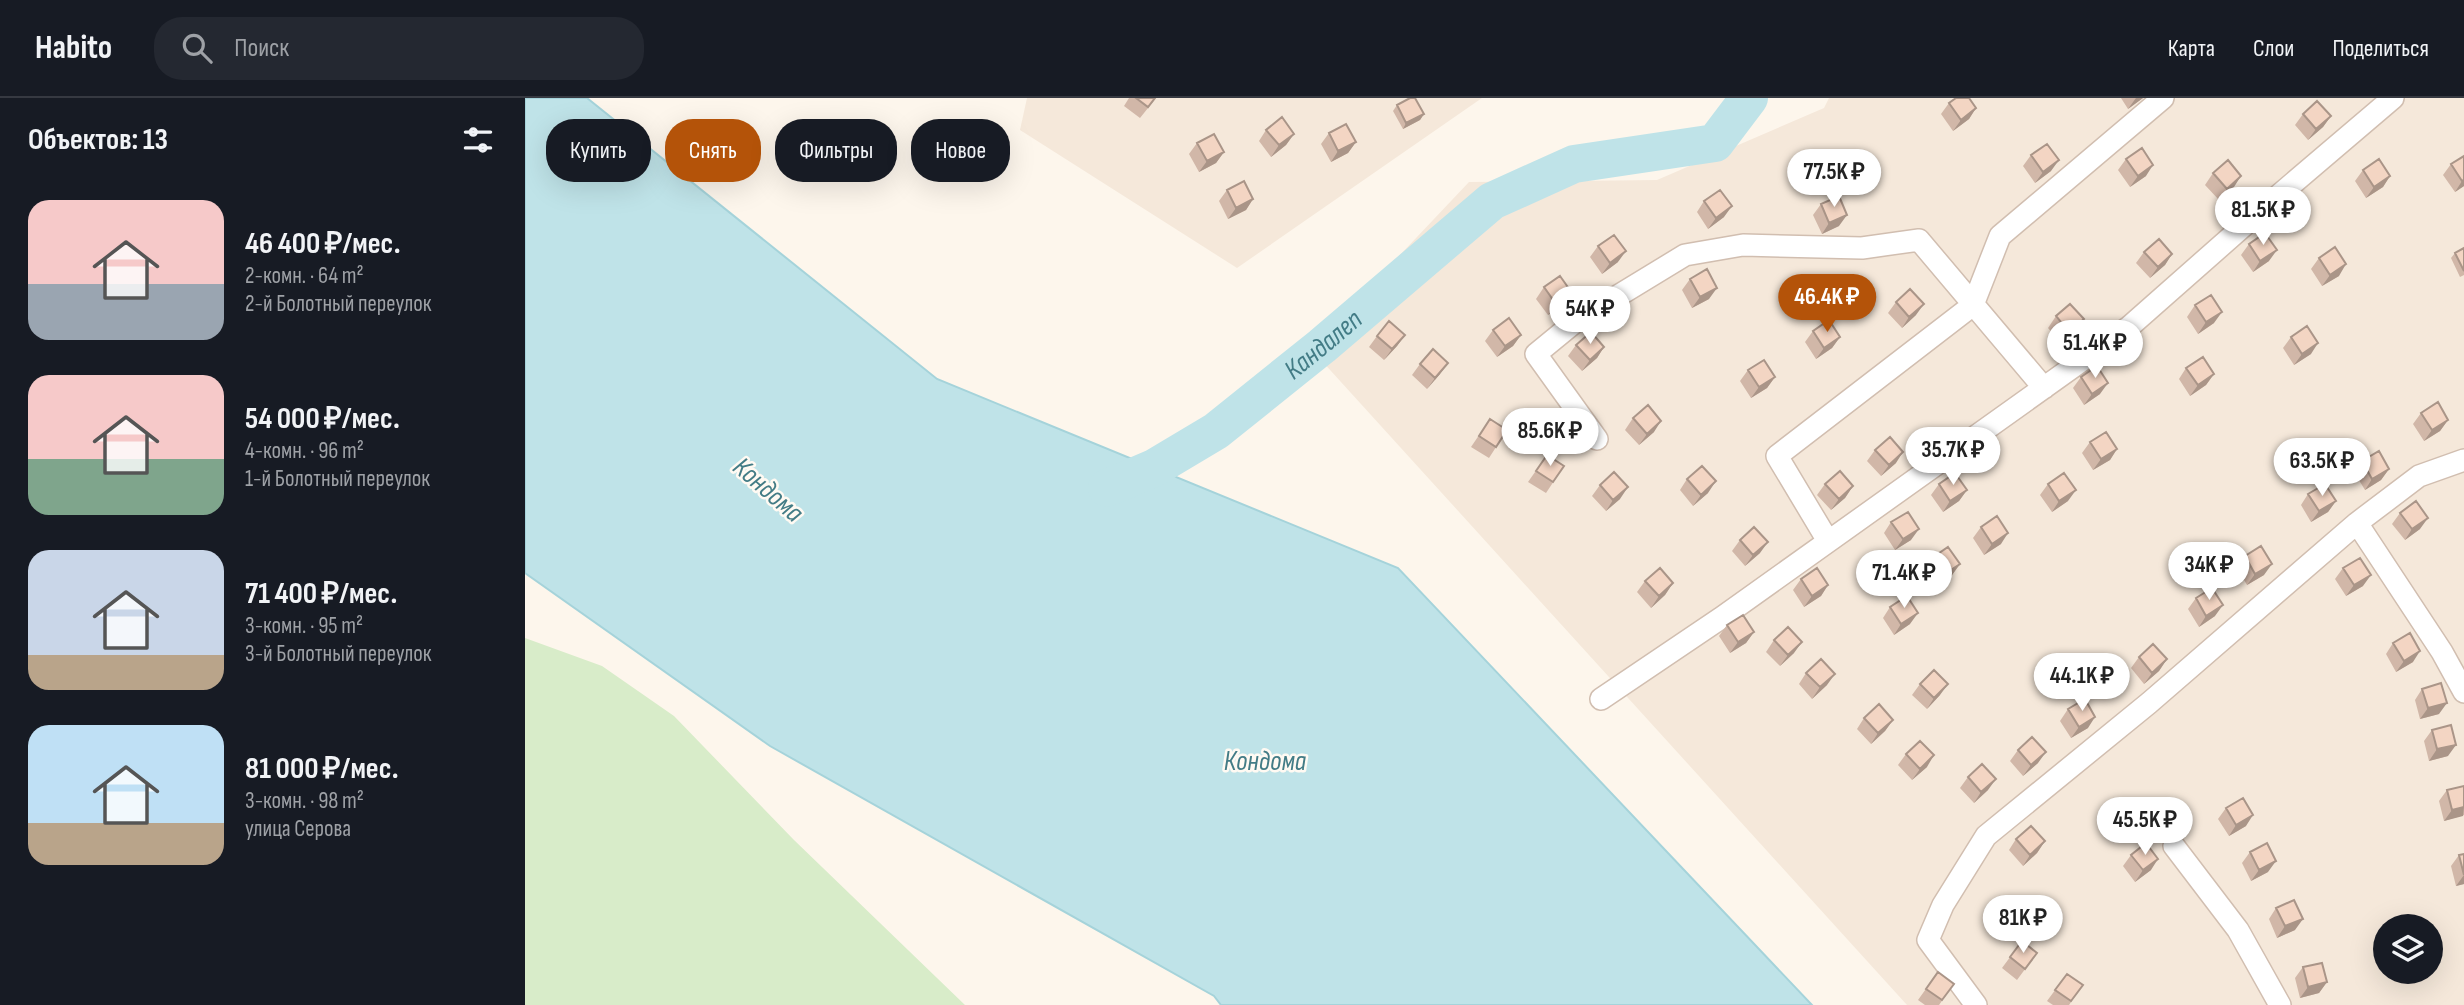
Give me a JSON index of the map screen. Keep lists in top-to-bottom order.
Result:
{
  "water": ["Кандалеп", "Кондома"],
  "page": {
    "header": "Habito",
    "search": "Поиск",
    "nav": ["Карта", "Слои", "Поделиться"],
    "heading": "Объектов: 13",
    "chip": [
      "Купить",
      "Снять",
      "Фильтры",
      "Новое"
    ],
    "price": [
      "77.5K ₽",
      "81.5K ₽",
      "46.4K ₽",
      "54K ₽",
      "51.4K ₽",
      "85.6K ₽",
      "35.7K ₽",
      "63.5K ₽",
      "34K ₽",
      "71.4K ₽",
      "44.1K ₽",
      "45.5K ₽",
      "81K ₽"
    ],
    "list": [
      {
        "name": "46 400 ₽/мес.",
        "note": "2-комн. · 64 m² · 2-й Болотный переулок"
      },
      {
        "name": "54 000 ₽/мес.",
        "note": "4-комн. · 96 m² · 1-й Болотный переулок"
      },
      {
        "name": "71 400 ₽/мес.",
        "note": "3-комн. · 95 m² · 3-й Болотный переулок"
      },
      {
        "name": "81 000 ₽/мес.",
        "note": "3-комн. · 98 m² · улица Серова"
      }
    ]
  }
}
